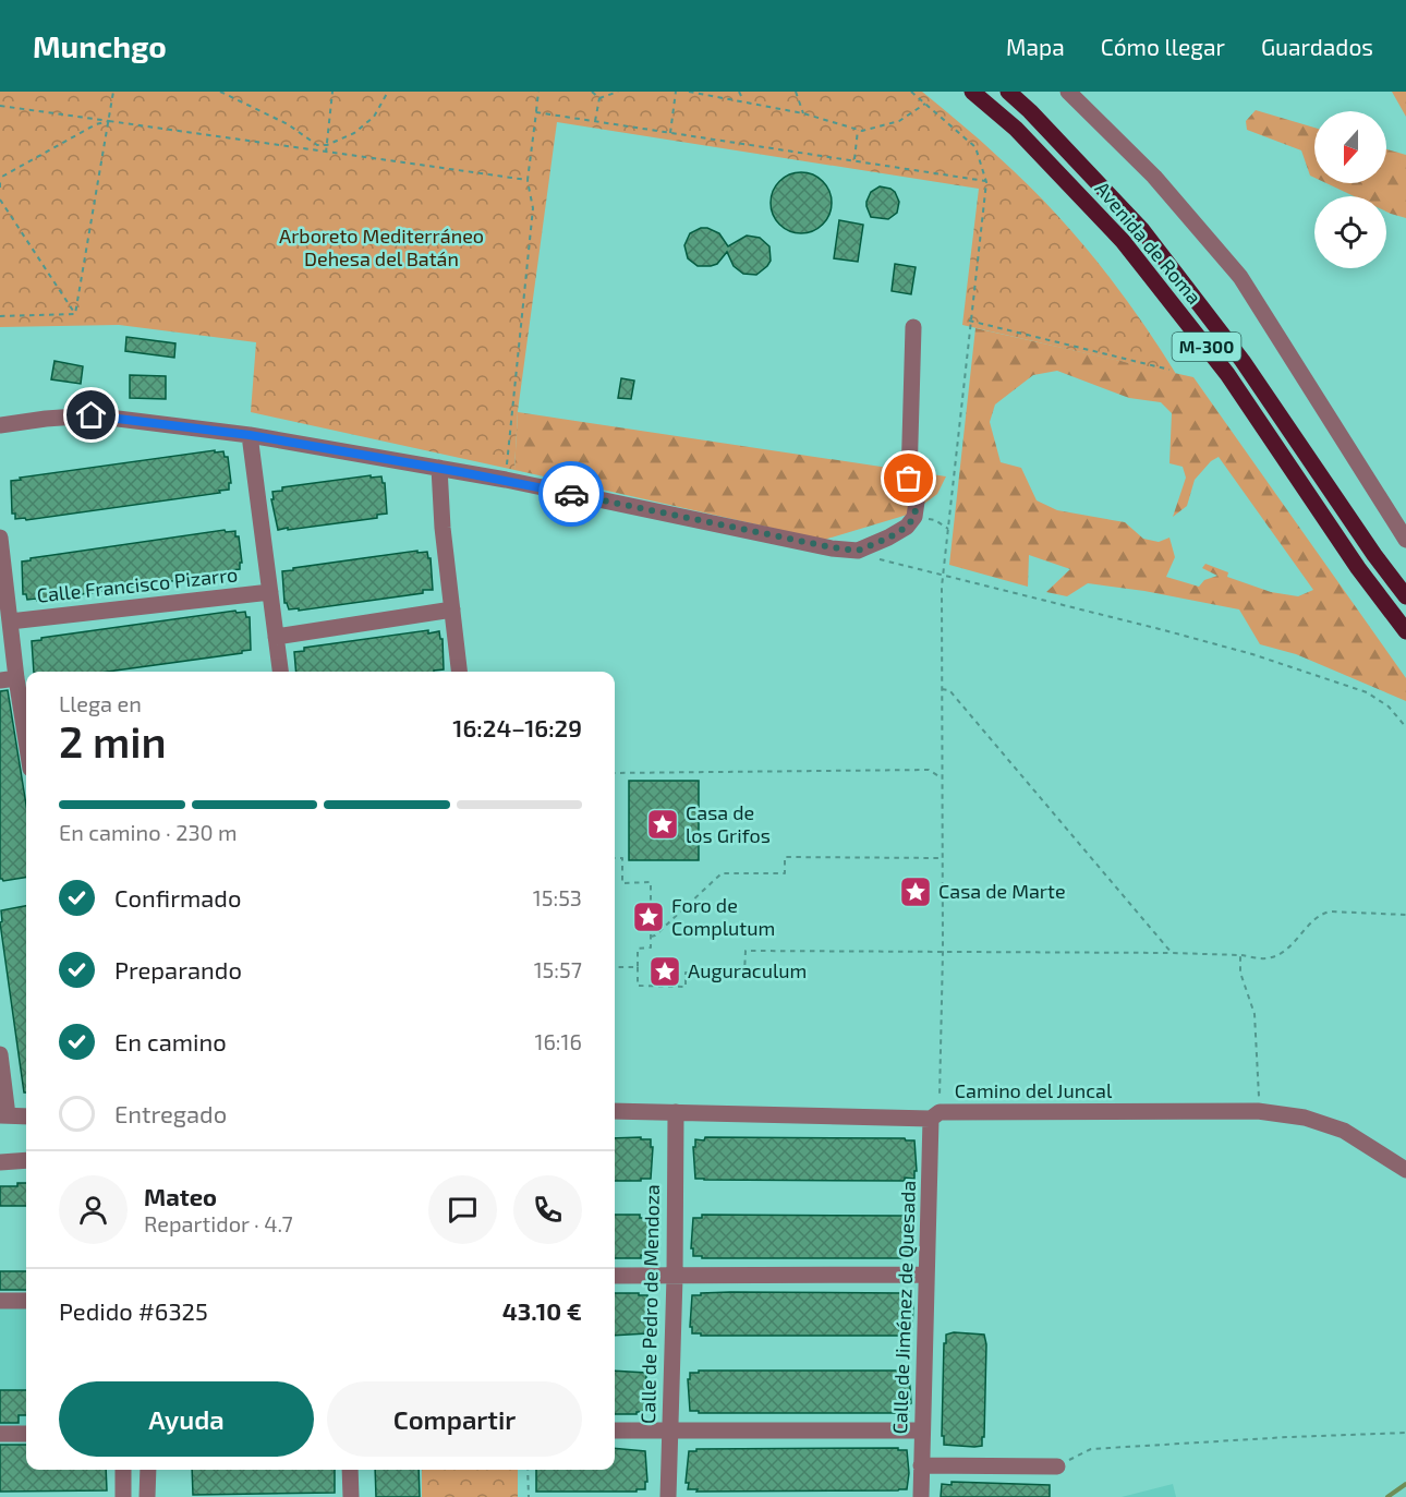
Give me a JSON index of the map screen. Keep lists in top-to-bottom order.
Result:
{
  "streets": {
    "main road": ["Avenida de Roma", "M-300"],
    "street": [
      "Calle Francisco Pizarro",
      "Camino del Juncal",
      "Calle de Pedro de Mendoza",
      "Calle de Jiménez de Quesada"
    ]
  },
  "crossings": [
    ["Camino del Juncal", "Calle de Pedro de Mendoza"],
    ["Camino del Juncal", "Calle de Jiménez de Quesada"]
  ],
  "parks": ["Arboreto Mediterráneo Dehesa del Batán"],
  "places": {
    "place": [
      "Casa de los Grifos",
      "Casa de Marte",
      "Foro de Complutum",
      "Auguraculum"
    ]
  },
  "north": "bottom",
  "page": {
    "header": "Munchgo",
    "nav": ["Mapa", "Cómo llegar", "Guardados"],
    "heading": ["2 min", "Llega en", "16:24–16:29"],
    "panel": [
      "Mateo",
      "Repartidor · 4.7",
      "Pedido #6325",
      "43.10 €"
    ],
    "bar": "En camino · 230 m",
    "list": [
      ["Confirmado", "15:53"],
      ["Preparando", "15:57"],
      ["En camino", "16:16"],
      "Entregado"
    ],
    "buttons": ["Ayuda", "Compartir"]
  }
}
